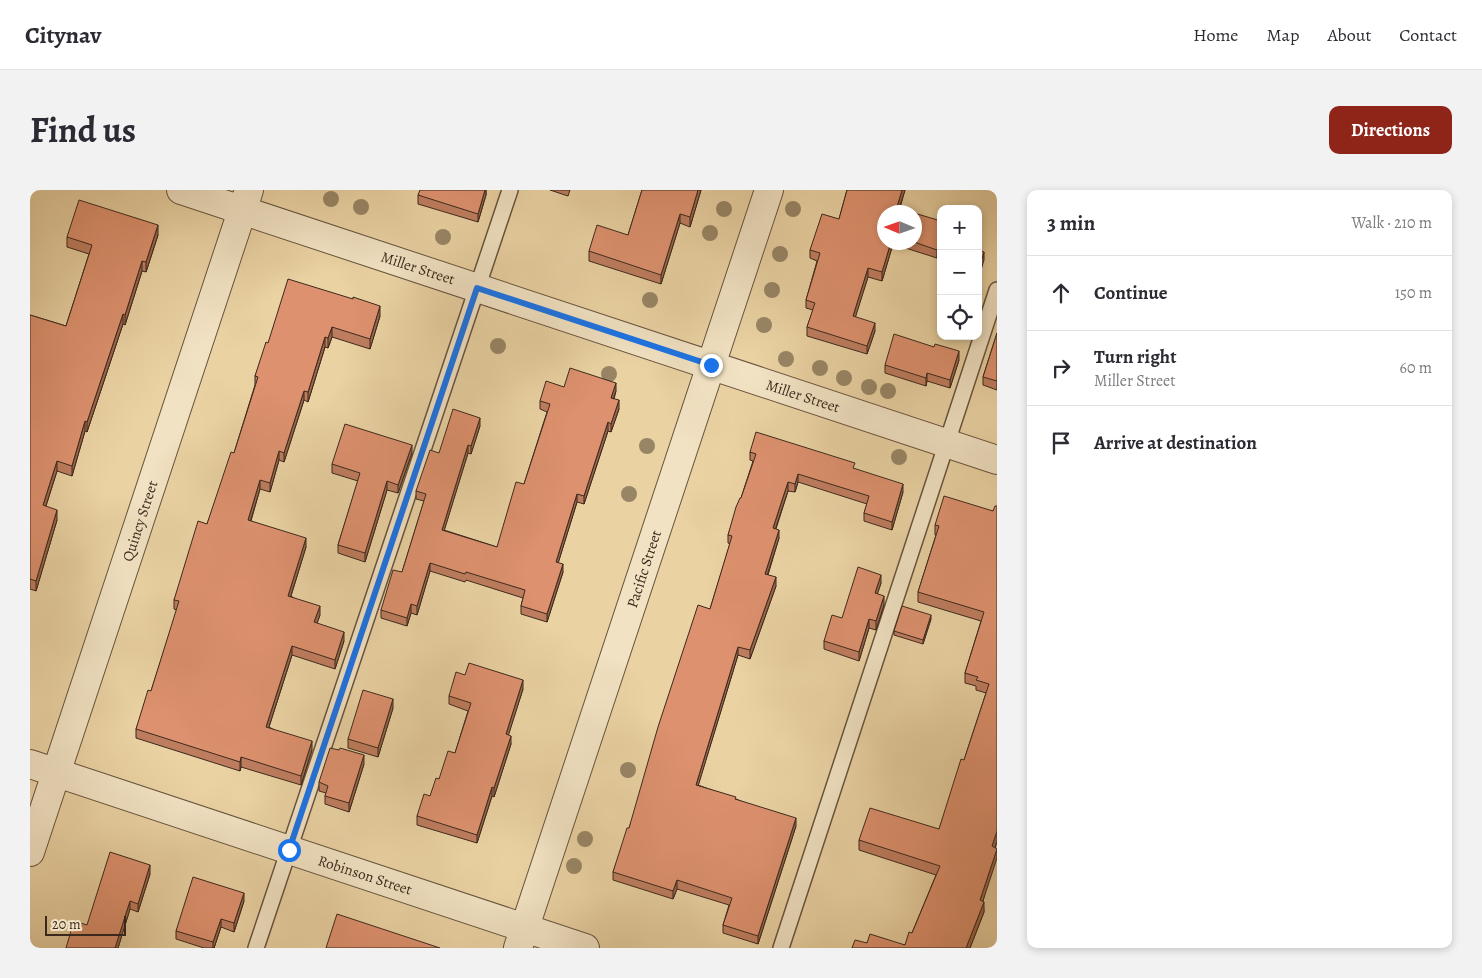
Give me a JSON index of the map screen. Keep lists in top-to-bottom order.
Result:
{
  "streets": {
    "street": [
      "Miller Street",
      "Quincy Street",
      "Pacific Street",
      "Robinson Street"
    ]
  },
  "crossings": [
    ["Miller Street", "Quincy Street"],
    ["Miller Street", "Pacific Street"],
    ["Quincy Street", "Robinson Street"],
    ["Pacific Street", "Robinson Street"]
  ],
  "scale_bar": "20 m",
  "north": "left",
  "page": {
    "header": "Citynav",
    "nav": [
      "Home",
      "Map",
      "About",
      "Contact"
    ],
    "title": "Find us",
    "buttons": "Directions",
    "heading": ["3 min", "Walk · 210 m"],
    "map_buttons": ["+", "−"],
    "list": [
      ["Continue", "150 m"],
      ["Turn right", "Miller Street", "60 m"],
      "Arrive at destination"
    ],
    "scale": "20 m"
  }
}
